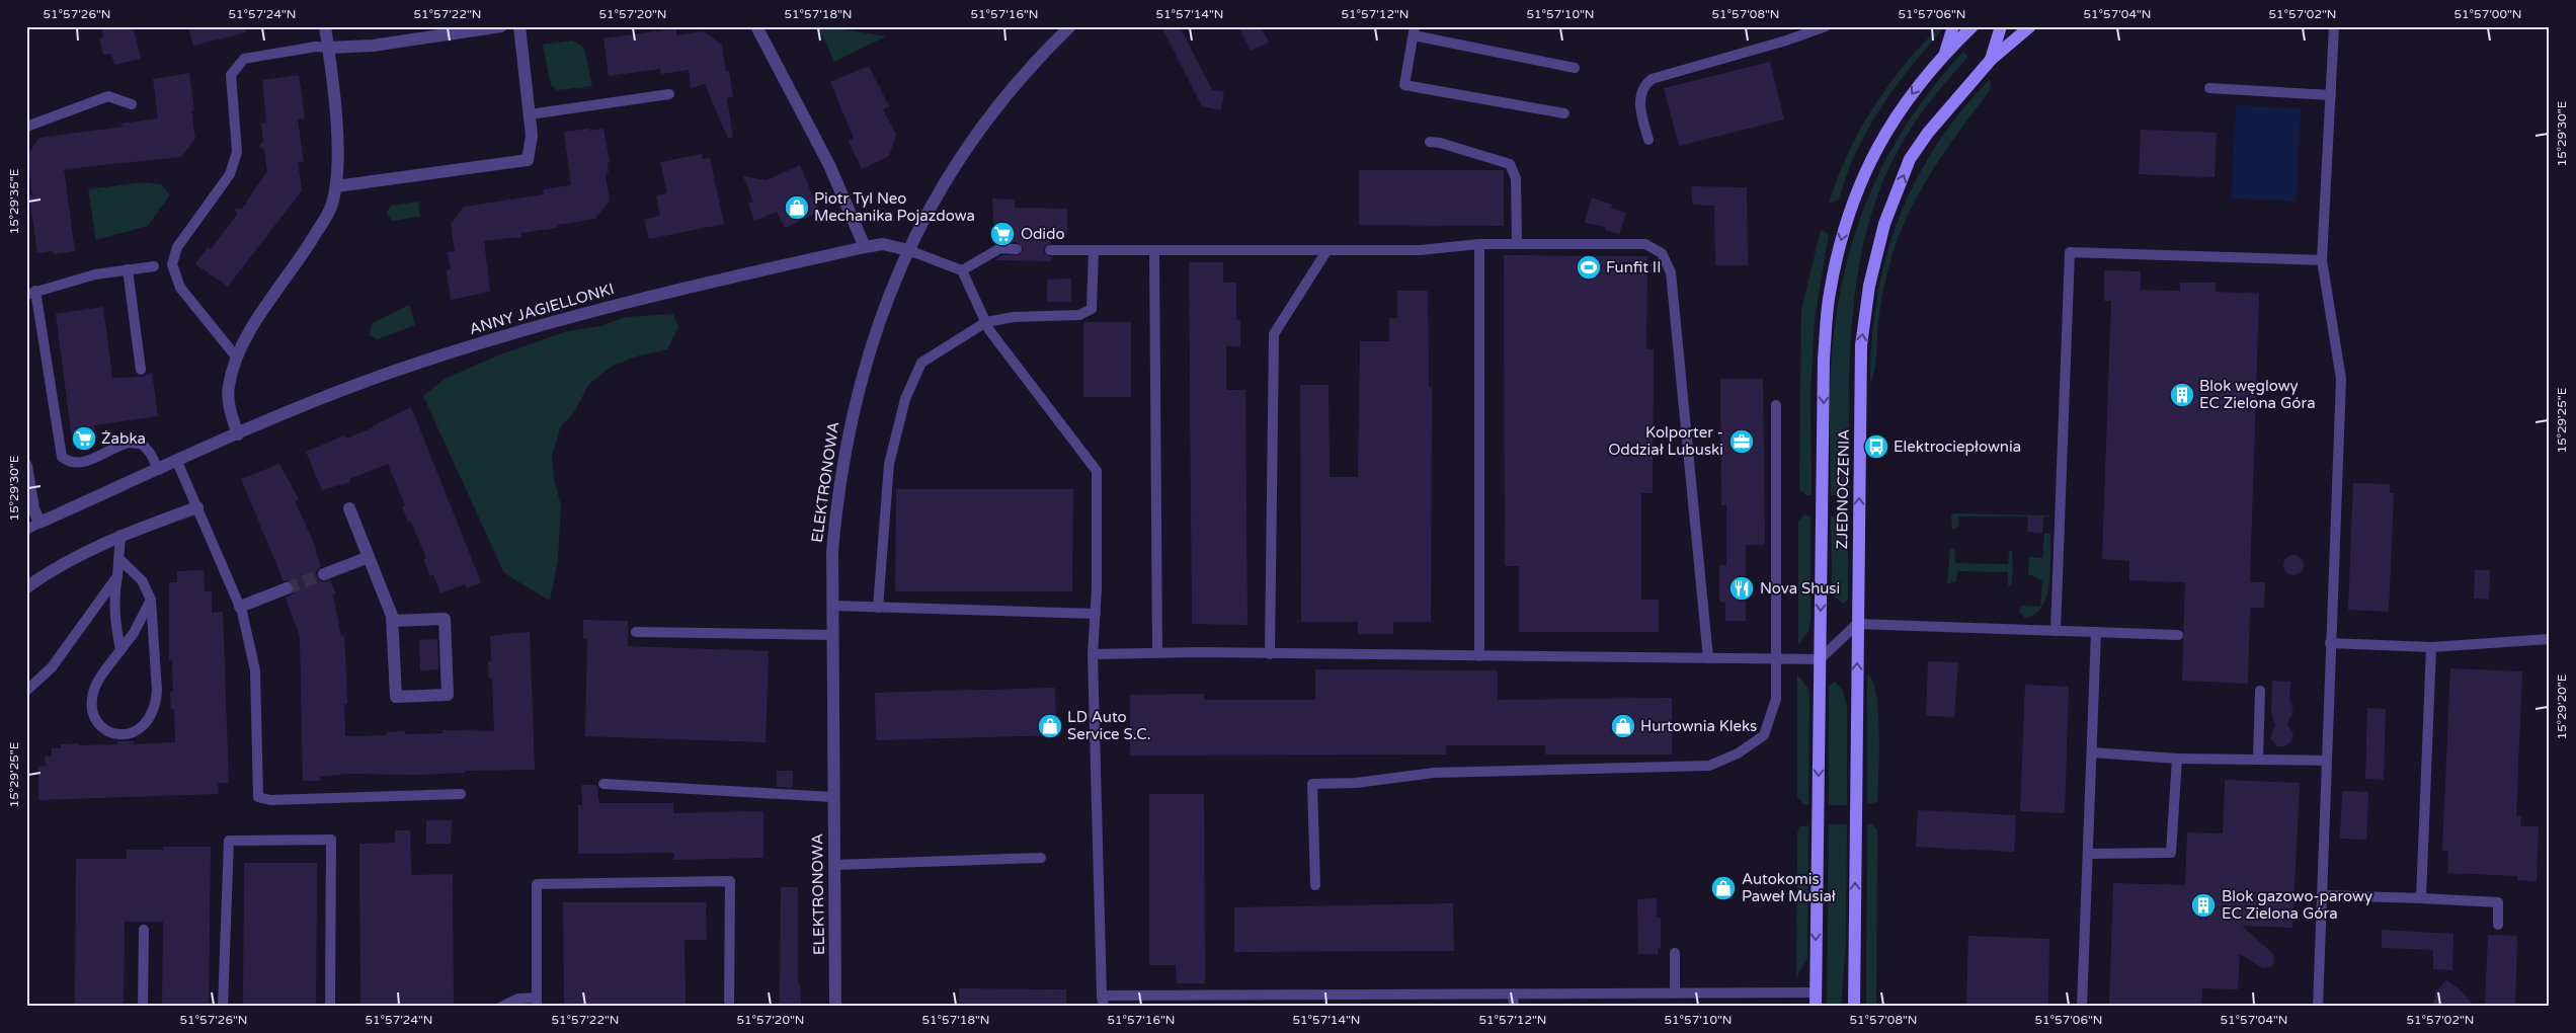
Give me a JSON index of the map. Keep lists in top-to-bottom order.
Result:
{
  "streets": {
    "main road": ["ZJEDNOCZENIA"],
    "street": ["ANNY JAGIELLONKI", "ELEKTRONOWA"]
  },
  "crossings": [
    ["ANNY JAGIELLONKI", "ELEKTRONOWA"]
  ],
  "places": {
    "shop": [
      "Piotr Tyl Neo Mechanika Pojazdowa",
      "LD Auto Service S.C.",
      "Hurtownia Kleks",
      "Autokomis Paweł Musiał"
    ],
    "supermarket": ["Odido", "Żabka"],
    "sports": ["Funfit II"],
    "building": ["Blok węglowy EC Zielona Góra", "Blok gazowo-parowy EC Zielona Góra"],
    "office": ["Kolporter - Oddział Lubuski"],
    "bus stop": ["Elektrociepłownia"],
    "restaurant": ["Nova Shusi"]
  },
  "coordinates": [
    "51°57'26\"N",
    "51°57'24\"N",
    "51°57'22\"N",
    "51°57'20\"N",
    "51°57'18\"N",
    "51°57'16\"N",
    "51°57'14\"N",
    "51°57'12\"N",
    "51°57'10\"N",
    "51°57'08\"N",
    "51°57'06\"N",
    "51°57'04\"N",
    "51°57'02\"N",
    "51°57'00\"N",
    "15°29'30\"E",
    "15°29'35\"E",
    "15°29'25\"E",
    "15°29'20\"E"
  ]
}
